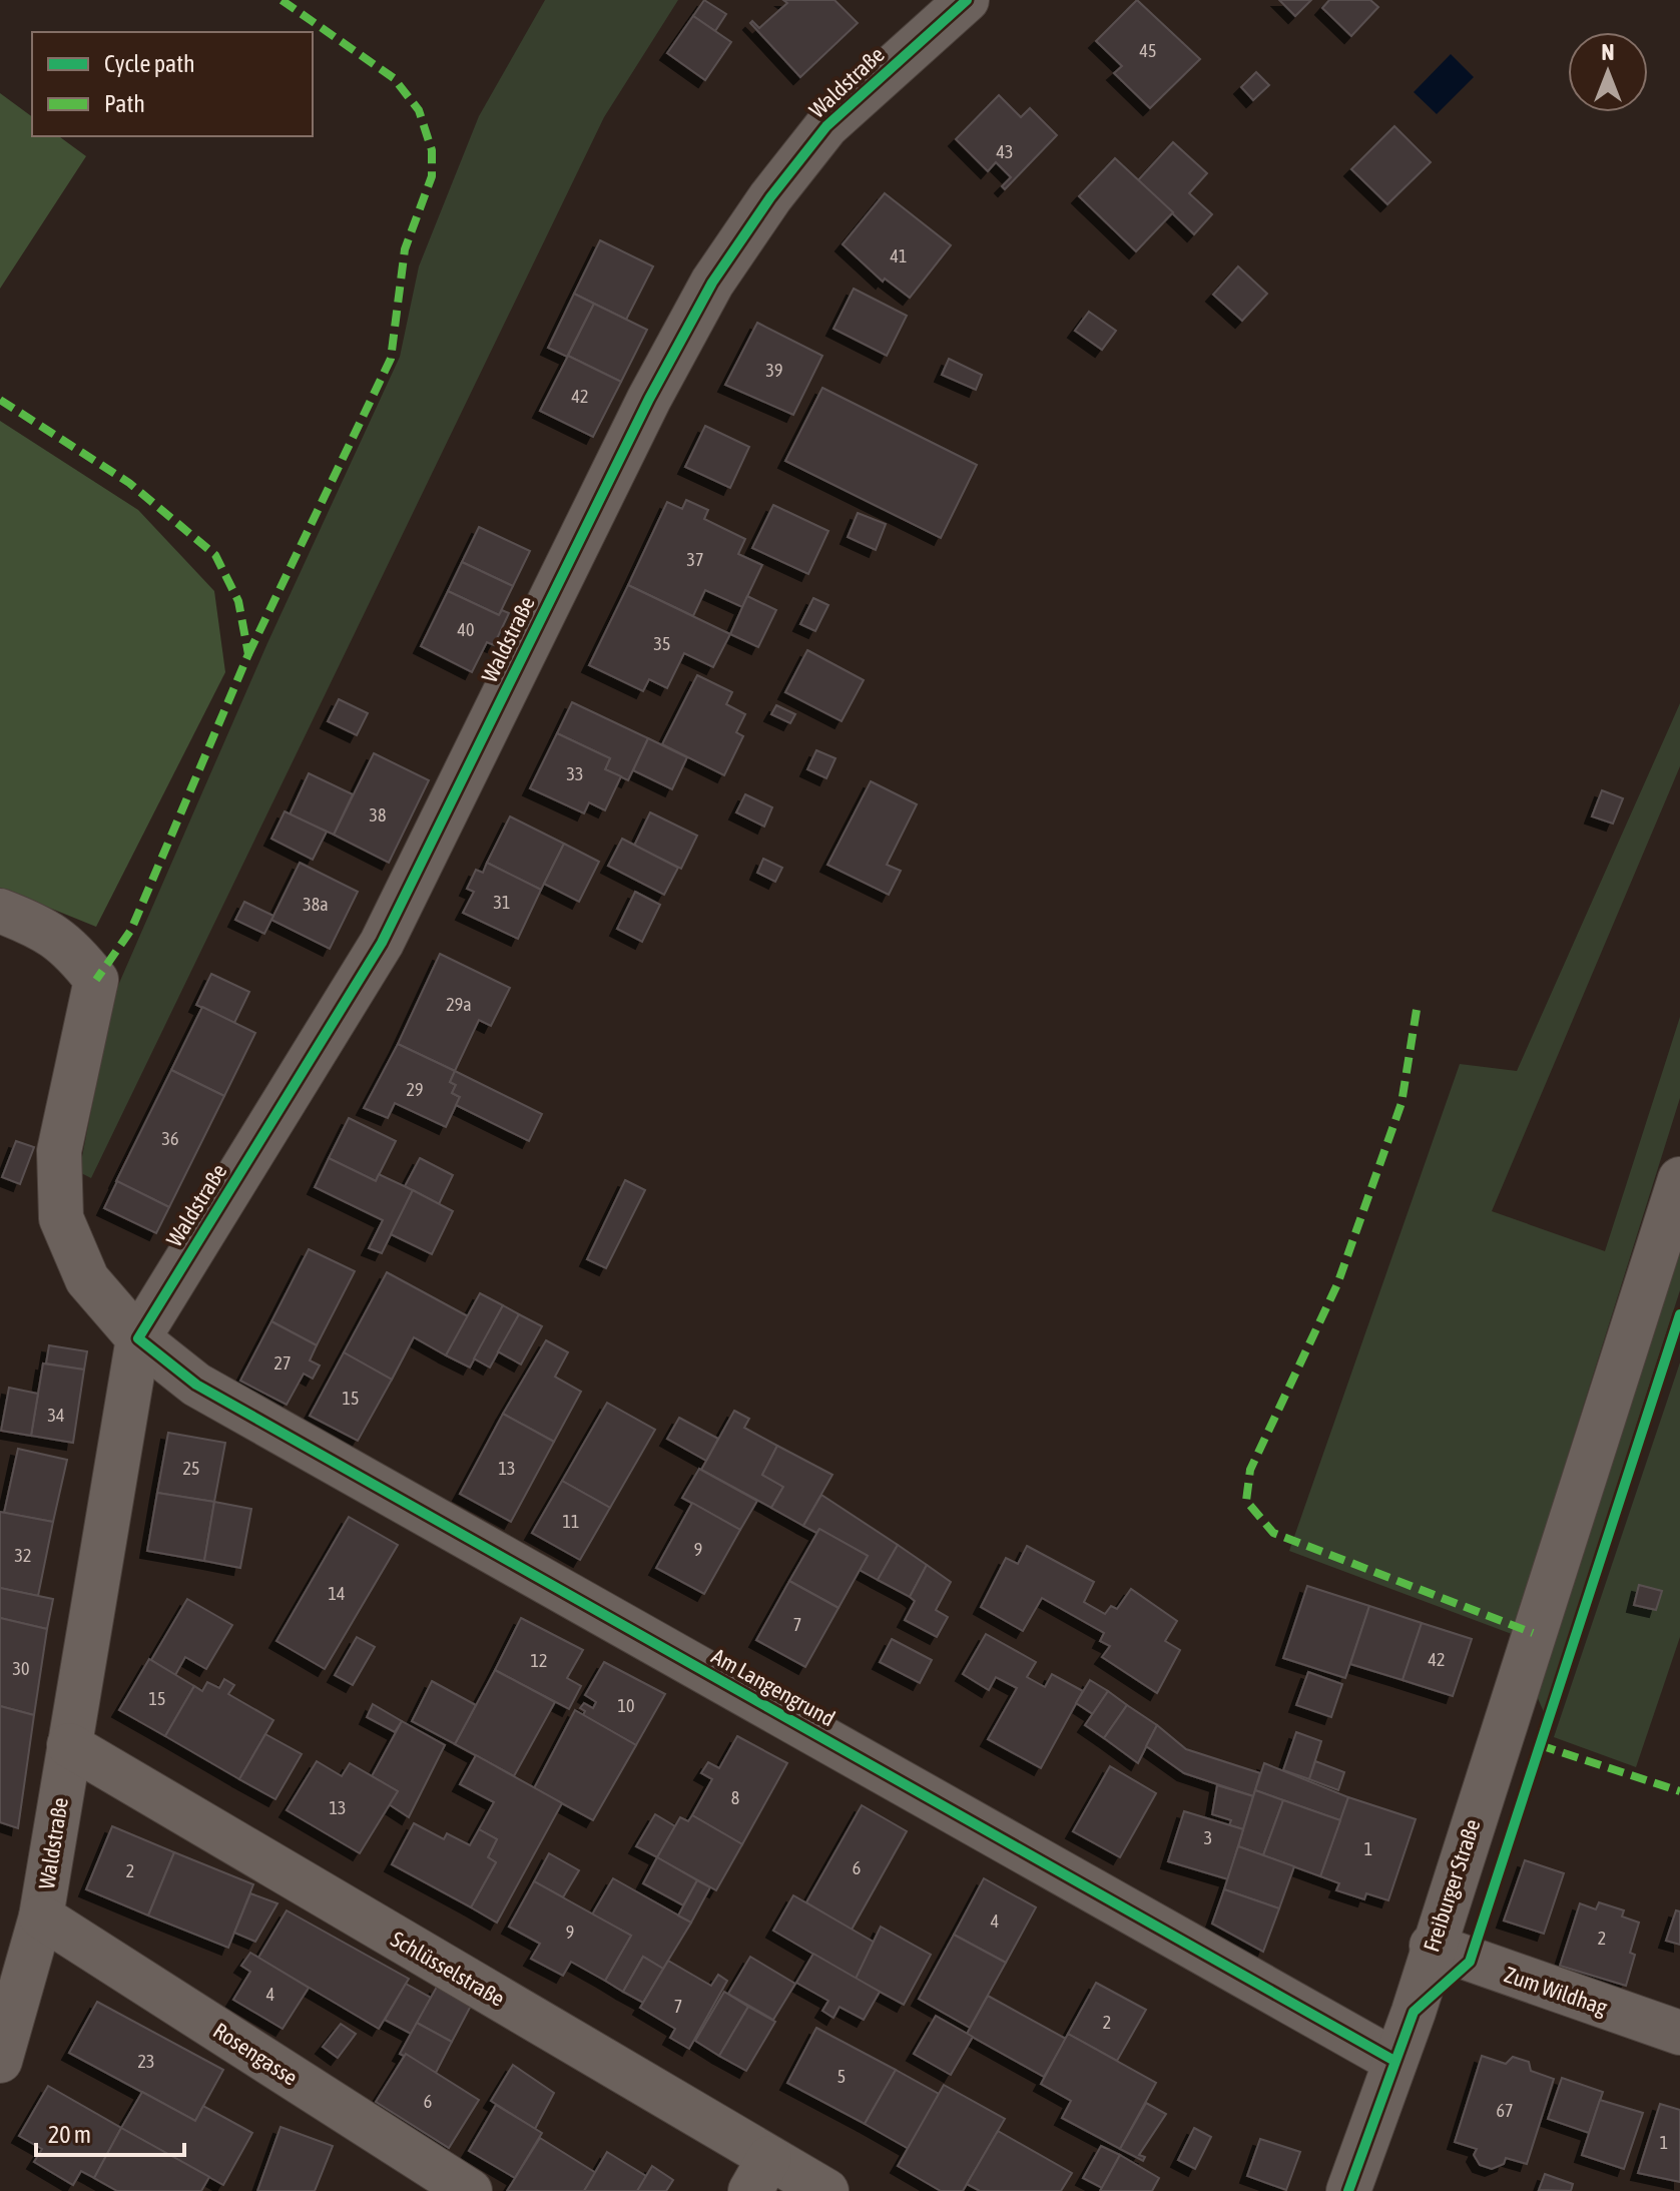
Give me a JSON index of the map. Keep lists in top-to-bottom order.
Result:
{
  "streets": {
    "street": [
      "Waldstraße",
      "Am Langengrund",
      "Freiburger Straße",
      "Schlüsselstraße",
      "Zum Wildhag",
      "Rosengasse"
    ]
  },
  "crossings": [
    ["Waldstraße", "Am Langengrund"],
    ["Waldstraße", "Schlüsselstraße"],
    ["Waldstraße", "Rosengasse"],
    ["Am Langengrund", "Freiburger Straße"],
    ["Freiburger Straße", "Zum Wildhag"]
  ],
  "house_numbers": [
    "45",
    "43",
    "41",
    "39",
    "42",
    "37",
    "40",
    "35",
    "33",
    "38",
    "31",
    "38a",
    "29a",
    "29",
    "36",
    "27",
    "15",
    "34",
    "25",
    "13",
    "11",
    "9",
    "32",
    "14",
    "7",
    "42",
    "12",
    "30",
    "15",
    "10",
    "8",
    "13",
    "3",
    "1",
    "6",
    "2",
    "4",
    "9",
    "2",
    "4",
    "7",
    "2",
    "23",
    "5",
    "6",
    "67",
    "1"
  ],
  "legend": ["Cycle path", "Path"],
  "scale_bar": "20 m",
  "north": "top"
}
